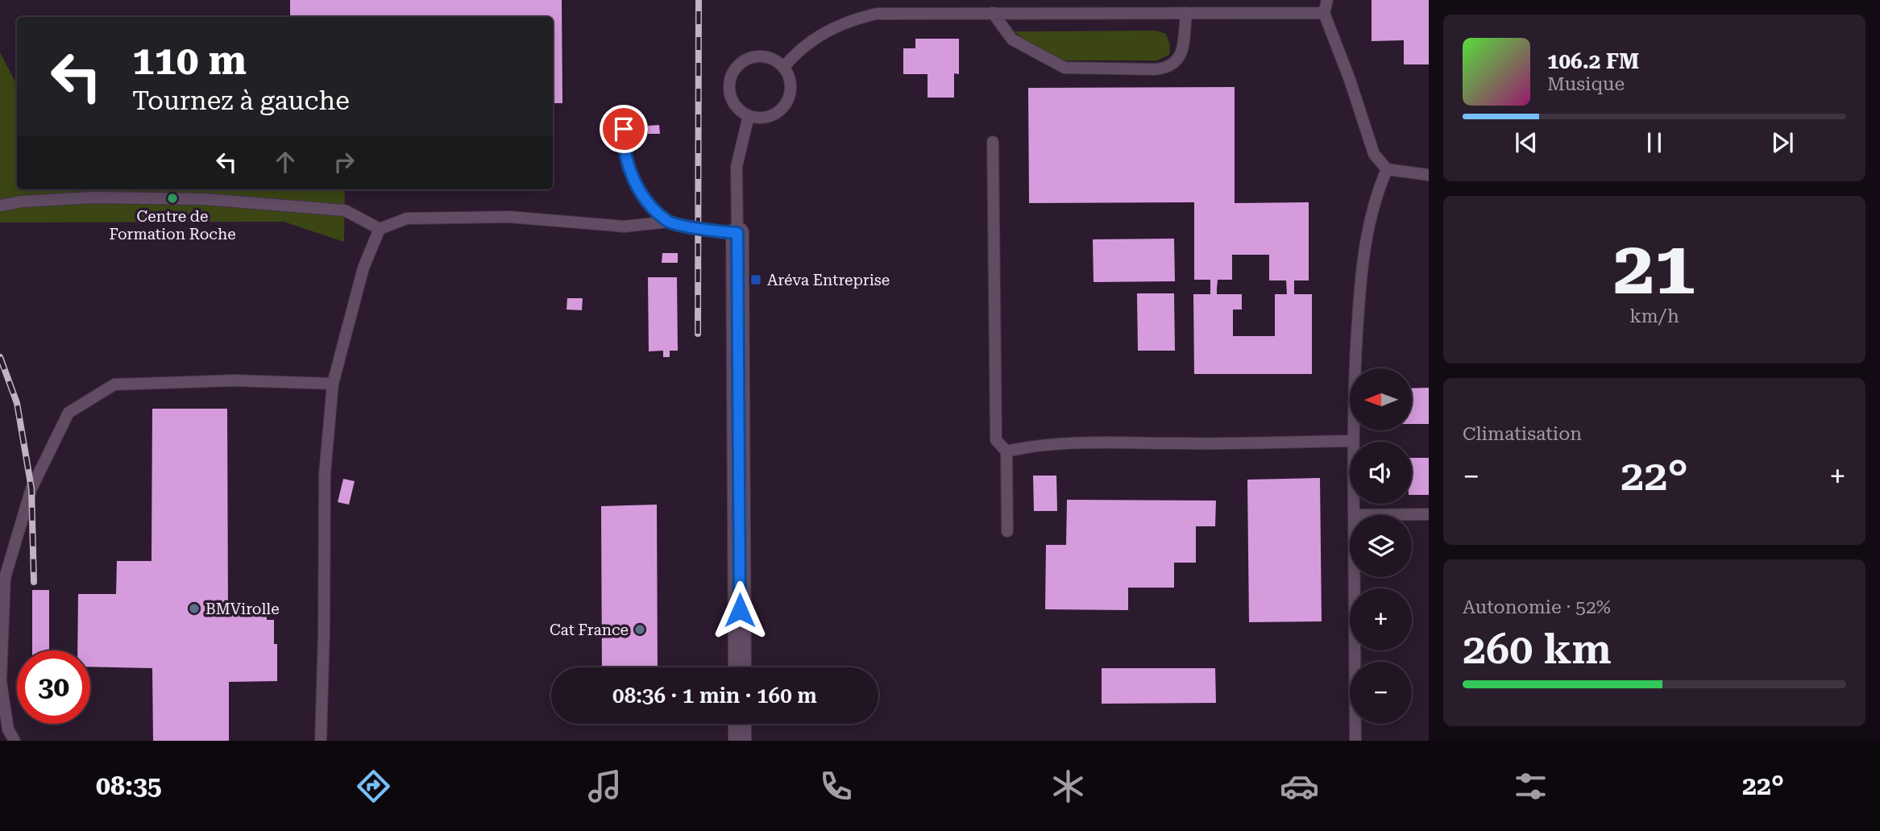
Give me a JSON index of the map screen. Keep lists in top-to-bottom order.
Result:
{
  "places": {
    "other": ["Centre de Formation Roche", "BMVirolle", "Cat France"],
    "transit": ["Aréva Entreprise"]
  },
  "north": "left",
  "page": {
    "turn": ["110 m", "Tournez à gauche"],
    "song": ["106.2 FM", "Musique"],
    "tile": [
      ["21", "km/h"],
      "Climatisation",
      ["Autonomie · 52%", "260 km"]
    ],
    "map_buttons": ["+", "−"],
    "heat": ["−", "22°", "+"],
    "limit": "30",
    "trip": "08:36 · 1 min · 160 m",
    "tabs": ["08:35", "22°"]
  }
}
